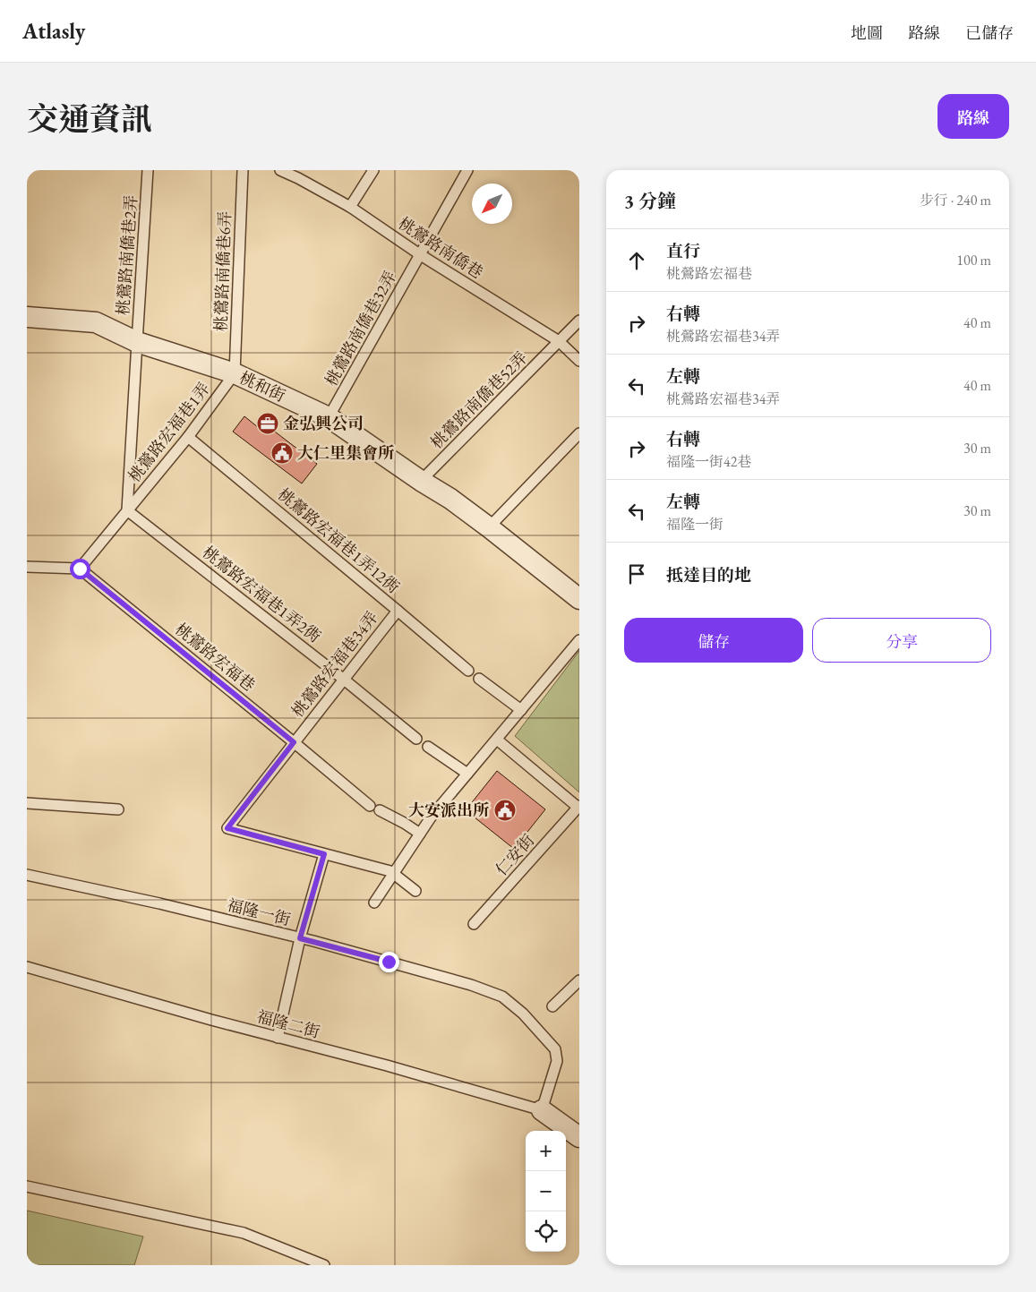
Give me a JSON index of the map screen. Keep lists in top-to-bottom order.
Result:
{
  "streets": {
    "street": ["桃和街"],
    "lane": [
      "桃鶯路南僑巷",
      "桃鶯路南僑巷2弄",
      "桃鶯路南僑巷6弄",
      "桃鶯路南僑巷32弄",
      "桃鶯路南僑巷52弄",
      "桃鶯路宏福巷1弄",
      "桃鶯路宏福巷1弄12衖",
      "桃鶯路宏福巷1弄2衖",
      "桃鶯路宏福巷",
      "桃鶯路宏福巷34弄",
      "仁安街",
      "福隆一街",
      "福隆二街"
    ]
  },
  "crossings": [
    ["桃鶯路南僑巷", "桃鶯路南僑巷32弄"],
    ["桃鶯路南僑巷", "桃鶯路南僑巷52弄"],
    ["桃鶯路南僑巷2弄", "桃和街"],
    ["桃鶯路南僑巷2弄", "桃鶯路宏福巷1弄"],
    ["桃鶯路南僑巷6弄", "桃和街"],
    ["桃鶯路南僑巷6弄", "桃鶯路宏福巷1弄"],
    ["桃鶯路南僑巷32弄", "桃和街"],
    ["桃和街", "桃鶯路南僑巷52弄"],
    ["桃和街", "桃鶯路宏福巷1弄"],
    ["桃鶯路宏福巷1弄", "桃鶯路宏福巷1弄12衖"],
    ["桃鶯路宏福巷1弄", "桃鶯路宏福巷1弄2衖"],
    ["桃鶯路宏福巷1弄", "桃鶯路宏福巷"],
    ["桃鶯路宏福巷1弄12衖", "桃鶯路宏福巷34弄"],
    ["桃鶯路宏福巷1弄2衖", "桃鶯路宏福巷34弄"],
    ["桃鶯路宏福巷", "桃鶯路宏福巷34弄"],
    ["福隆一街", "福隆二街"]
  ],
  "places": {
    "office": ["金弘興公司"],
    "public building": ["大仁里集會所", "大安派出所"]
  },
  "north": "bottom left",
  "page": {
    "header": "Atlasly",
    "nav": ["地圖", "路線", "已儲存"],
    "title": "交通資訊",
    "buttons": [
      "路線",
      ["儲存", "分享"]
    ],
    "heading": ["3 分鐘", "步行 · 240 m"],
    "list": [
      ["直行", "桃鶯路宏福巷", "100 m"],
      ["右轉", "桃鶯路宏福巷34弄", "40 m"],
      ["左轉", "桃鶯路宏福巷34弄", "40 m"],
      ["右轉", "福隆一街42巷", "30 m"],
      ["左轉", "福隆一街", "30 m"],
      "抵達目的地"
    ],
    "map_buttons": ["+", "−"]
  }
}
